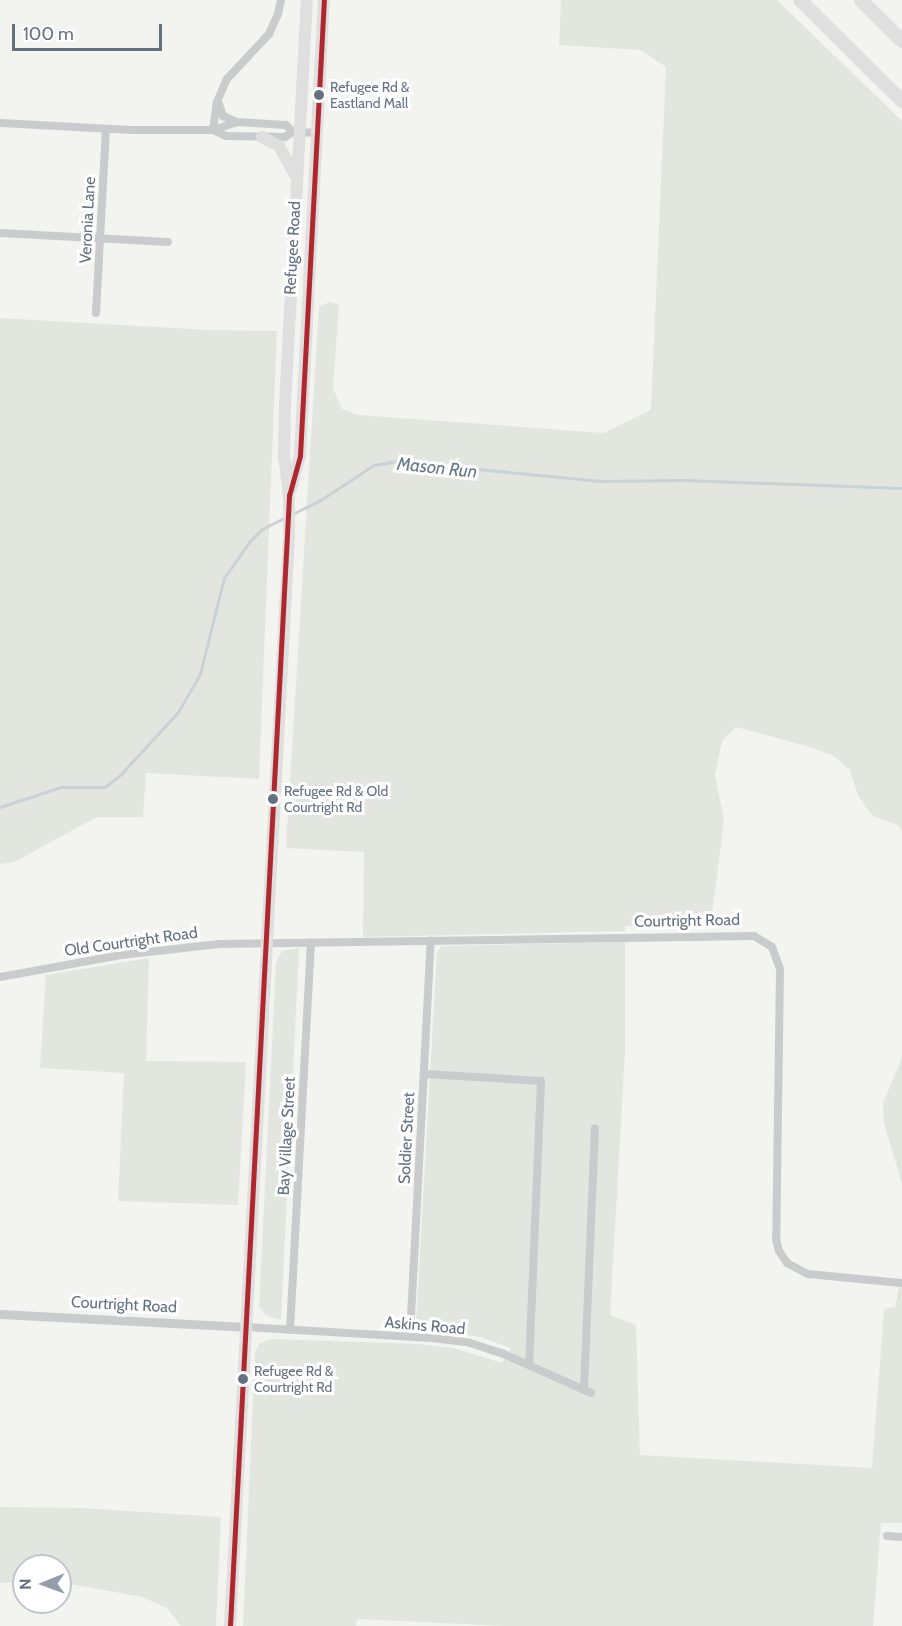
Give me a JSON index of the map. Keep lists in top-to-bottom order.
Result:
{
  "streets": {
    "main road": ["Refugee Road"],
    "street": [
      "Veronia Lane",
      "Courtright Road",
      "Old Courtright Road",
      "Bay Village Street",
      "Soldier Street",
      "Askins Road"
    ]
  },
  "crossings": [
    ["Refugee Road", "Courtright Road"],
    ["Refugee Road", "Old Courtright Road"],
    ["Refugee Road", "Askins Road"],
    ["Courtright Road", "Old Courtright Road"],
    ["Courtright Road", "Bay Village Street"],
    ["Courtright Road", "Soldier Street"],
    ["Courtright Road", "Askins Road"],
    ["Bay Village Street", "Askins Road"],
    ["Soldier Street", "Askins Road"]
  ],
  "water": ["Mason Run"],
  "places": ["Refugee Rd & Eastland Mall", "Refugee Rd & Old Courtright Rd", "Refugee Rd & Courtright Rd"],
  "scale_bar": "100 m",
  "north": "left"
}
